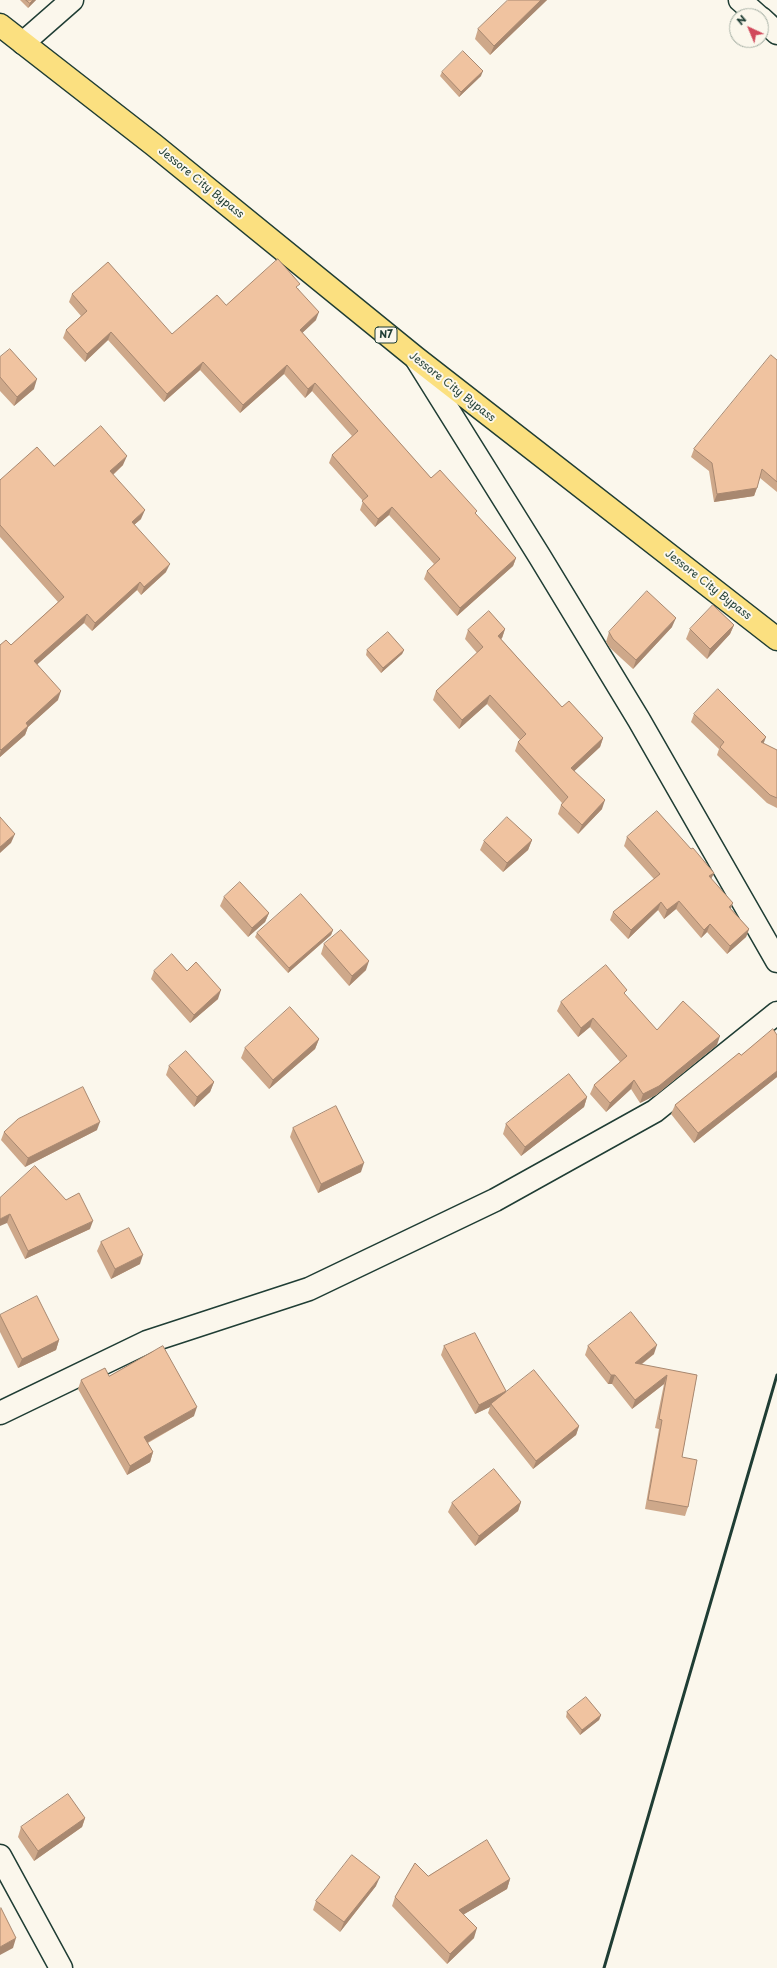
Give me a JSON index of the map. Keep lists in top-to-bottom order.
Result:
{
  "streets": {
    "highway": ["Jessore City Bypass", "N7"]
  },
  "north": "top left"
}
